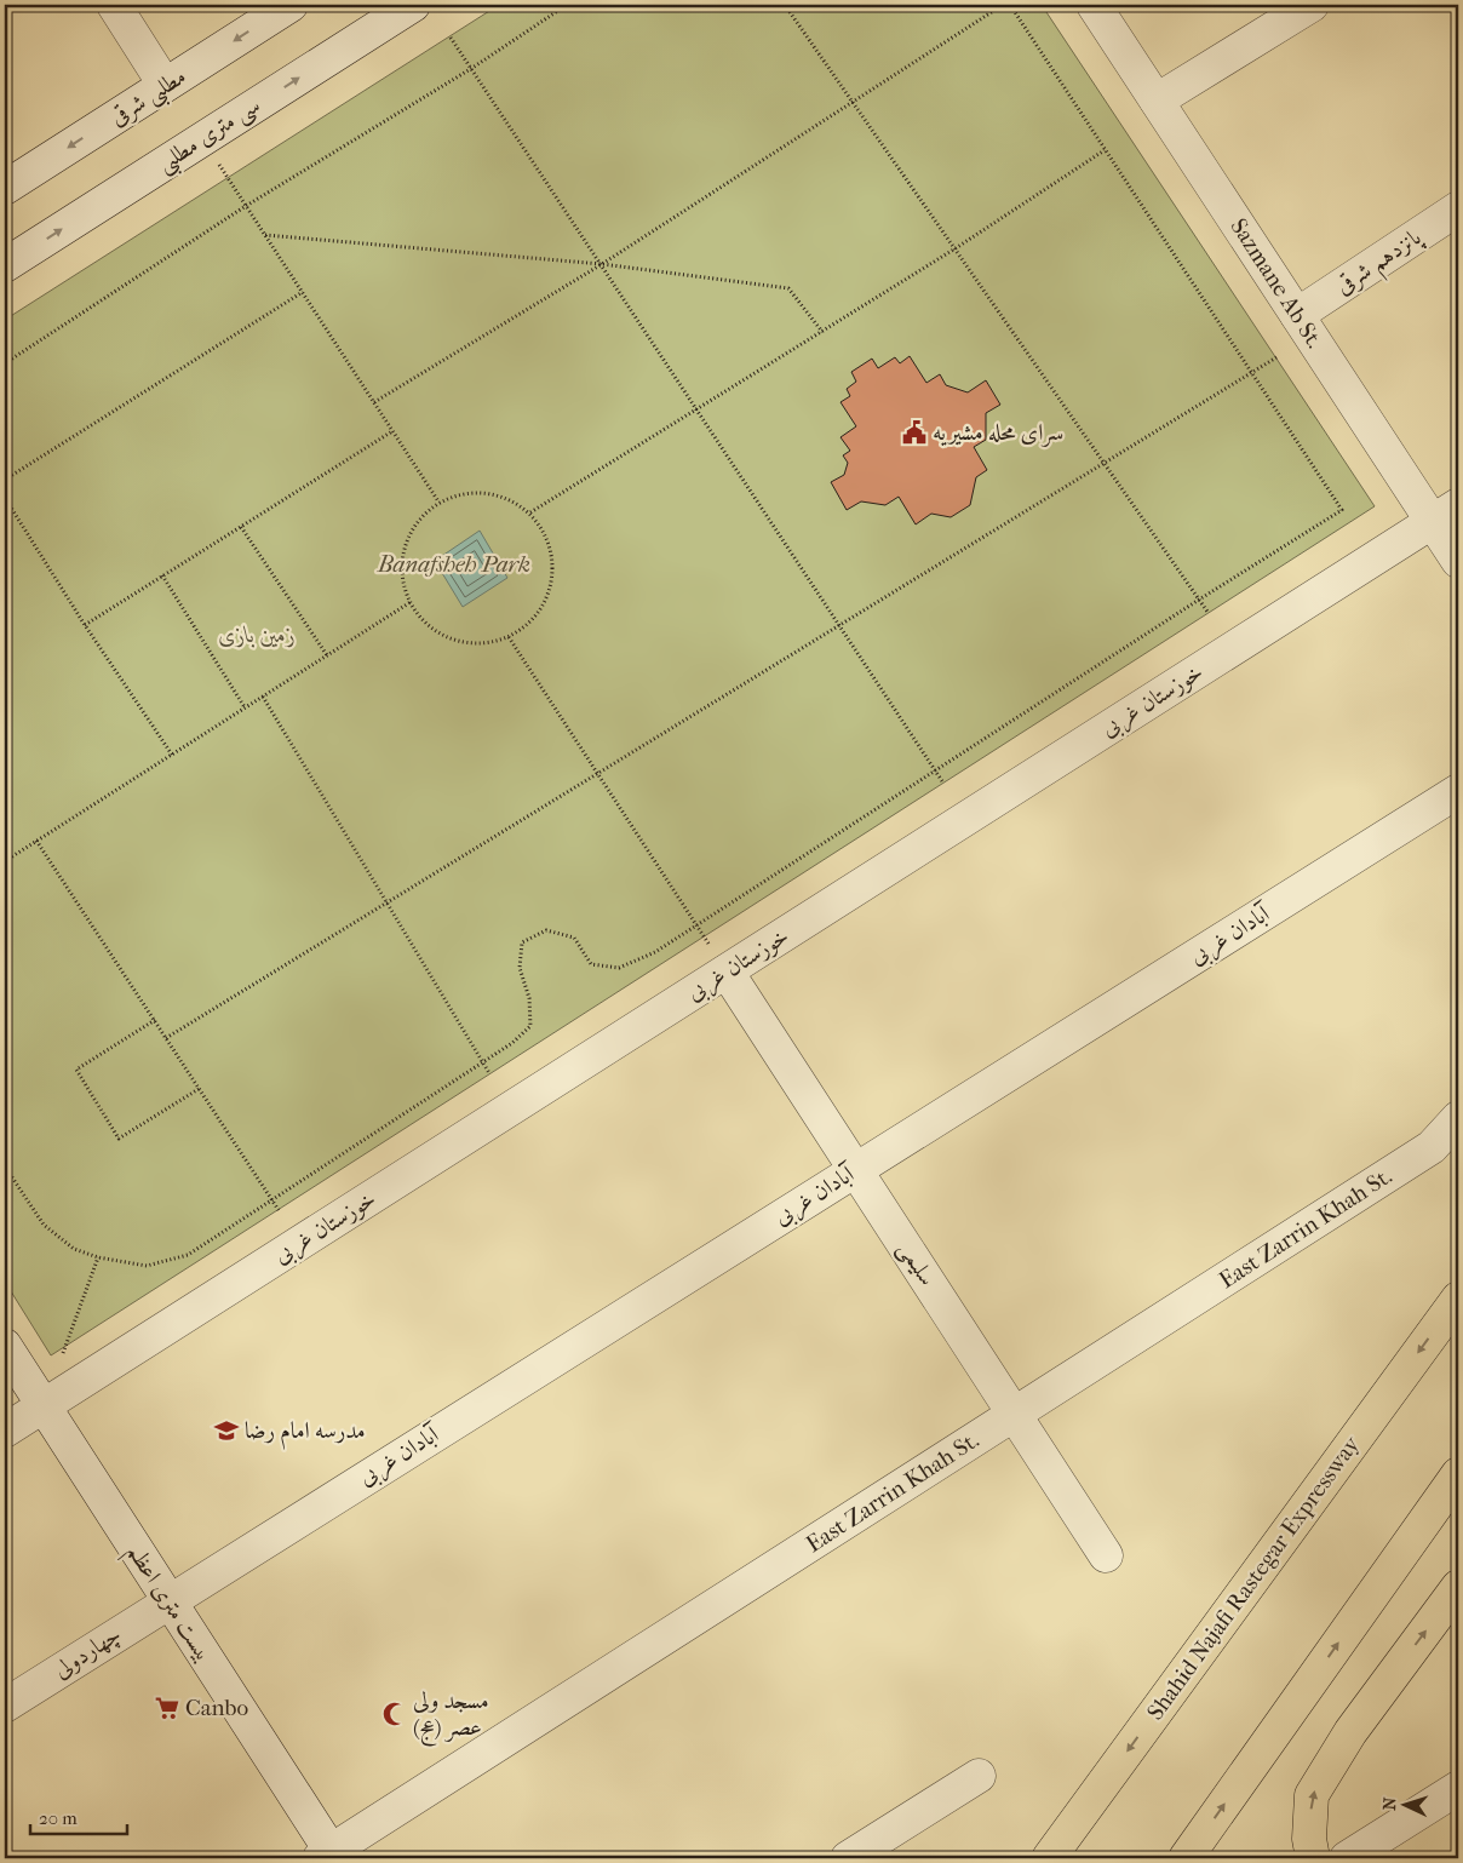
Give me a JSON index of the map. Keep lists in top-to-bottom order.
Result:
{
  "streets": {
    "highway": ["Shahid Najafi Rastegar Expressway"],
    "street": [
      "مطلبی شرقی",
      "سی متری مطلبی",
      "پانزدهم شرقی",
      "Sazmane Ab St.",
      "خوزستان غربی",
      "آبادان غربی",
      "East Zarrin Khah St.",
      "سلیمی",
      "بیست متری اعظم",
      "چهاردولی"
    ]
  },
  "crossings": [
    ["پانزدهم شرقی", "Sazmane Ab St."],
    ["Sazmane Ab St.", "خوزستان غربی"],
    ["خوزستان غربی", "سلیمی"],
    ["خوزستان غربی", "بیست متری اعظم"],
    ["آبادان غربی", "سلیمی"],
    ["آبادان غربی", "بیست متری اعظم"],
    ["آبادان غربی", "چهاردولی"],
    ["East Zarrin Khah St.", "سلیمی"],
    ["East Zarrin Khah St.", "بیست متری اعظم"],
    ["بیست متری اعظم", "چهاردولی"]
  ],
  "one_way": ["مطلبی شرقی", "سی متری مطلبی"],
  "parks": ["Banafsheh Park", "زمین بازی"],
  "places": {
    "public building": ["سرای محله مشیریه"],
    "school or university": ["مدرسه امام رضا"],
    "supermarket": ["Canbo"],
    "mosque": ["مسجد ولی عصر (عج)"]
  },
  "scale_bar": "20 m",
  "north": "left"
}
